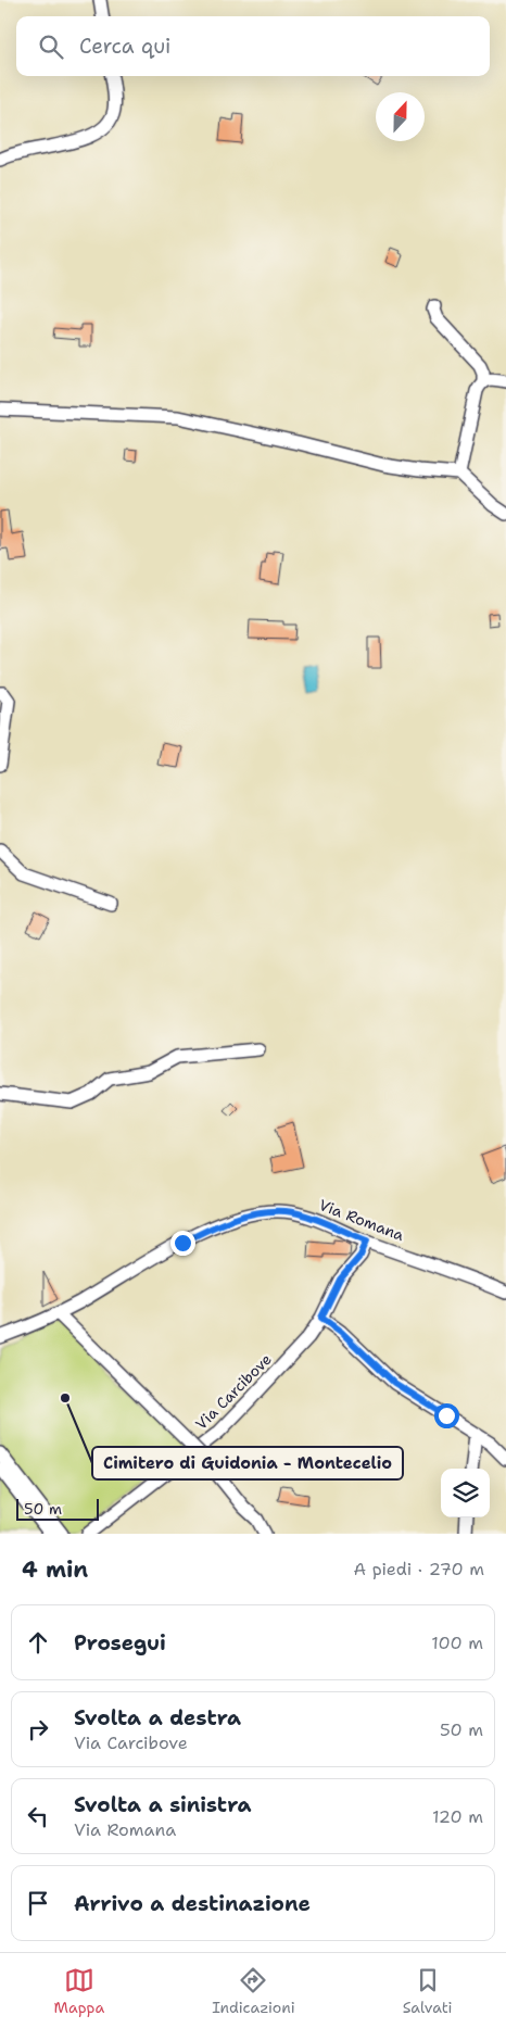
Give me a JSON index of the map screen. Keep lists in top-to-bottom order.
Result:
{
  "streets": {
    "street": ["Via Romana", "Via Carcibove"]
  },
  "crossings": [
    ["Via Romana", "Via Carcibove"]
  ],
  "places": ["Cimitero di Guidonia - Montecelio"],
  "scale_bar": "50 m",
  "north": "top",
  "page": {
    "search": "Cerca qui",
    "scale": "50 m",
    "heading": ["4 min", "A piedi · 270 m"],
    "list": [
      ["Prosegui", "100 m"],
      ["Svolta a destra", "Via Carcibove", "50 m"],
      ["Svolta a sinistra", "Via Romana", "120 m"],
      "Arrivo a destinazione"
    ],
    "nav": ["Mappa", "Indicazioni", "Salvati"]
  }
}
